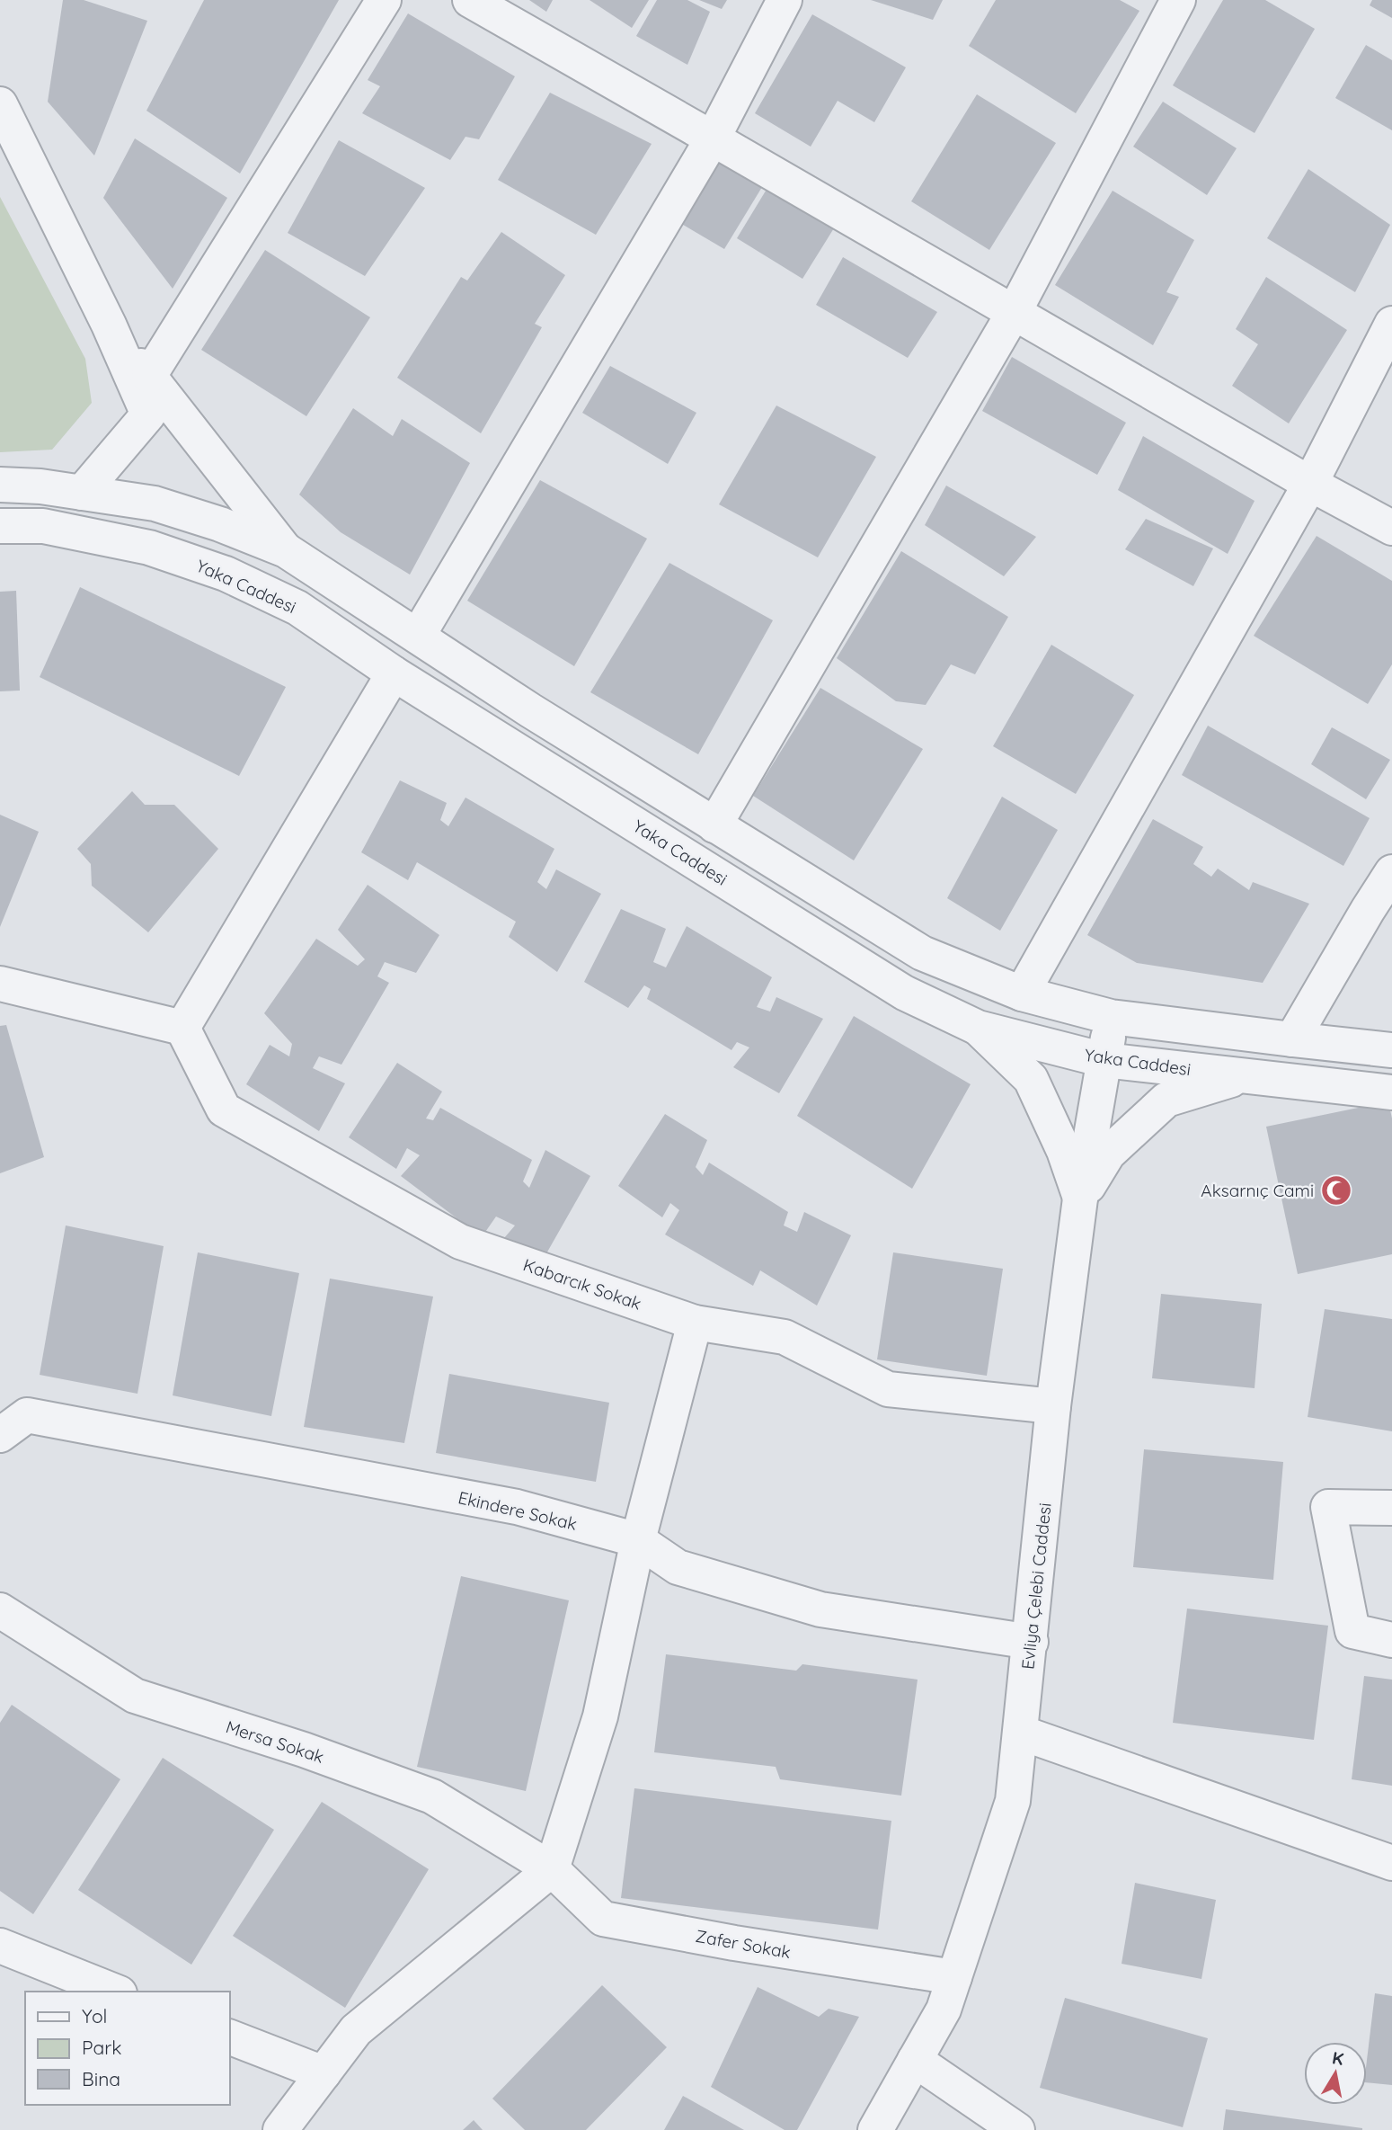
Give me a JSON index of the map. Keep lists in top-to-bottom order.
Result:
{
  "streets": {
    "street": [
      "Yaka Caddesi",
      "Kabarcık Sokak",
      "Ekindere Sokak",
      "Evliya Çelebi Caddesi",
      "Mersa Sokak",
      "Zafer Sokak"
    ]
  },
  "crossings": [
    ["Yaka Caddesi", "Evliya Çelebi Caddesi"],
    ["Kabarcık Sokak", "Evliya Çelebi Caddesi"],
    ["Ekindere Sokak", "Evliya Çelebi Caddesi"],
    ["Evliya Çelebi Caddesi", "Zafer Sokak"],
    ["Mersa Sokak", "Zafer Sokak"]
  ],
  "places": {
    "mosque": ["Aksarnıç Cami"]
  },
  "legend": ["Yol", "Park", "Bina"],
  "north": "top"
}
